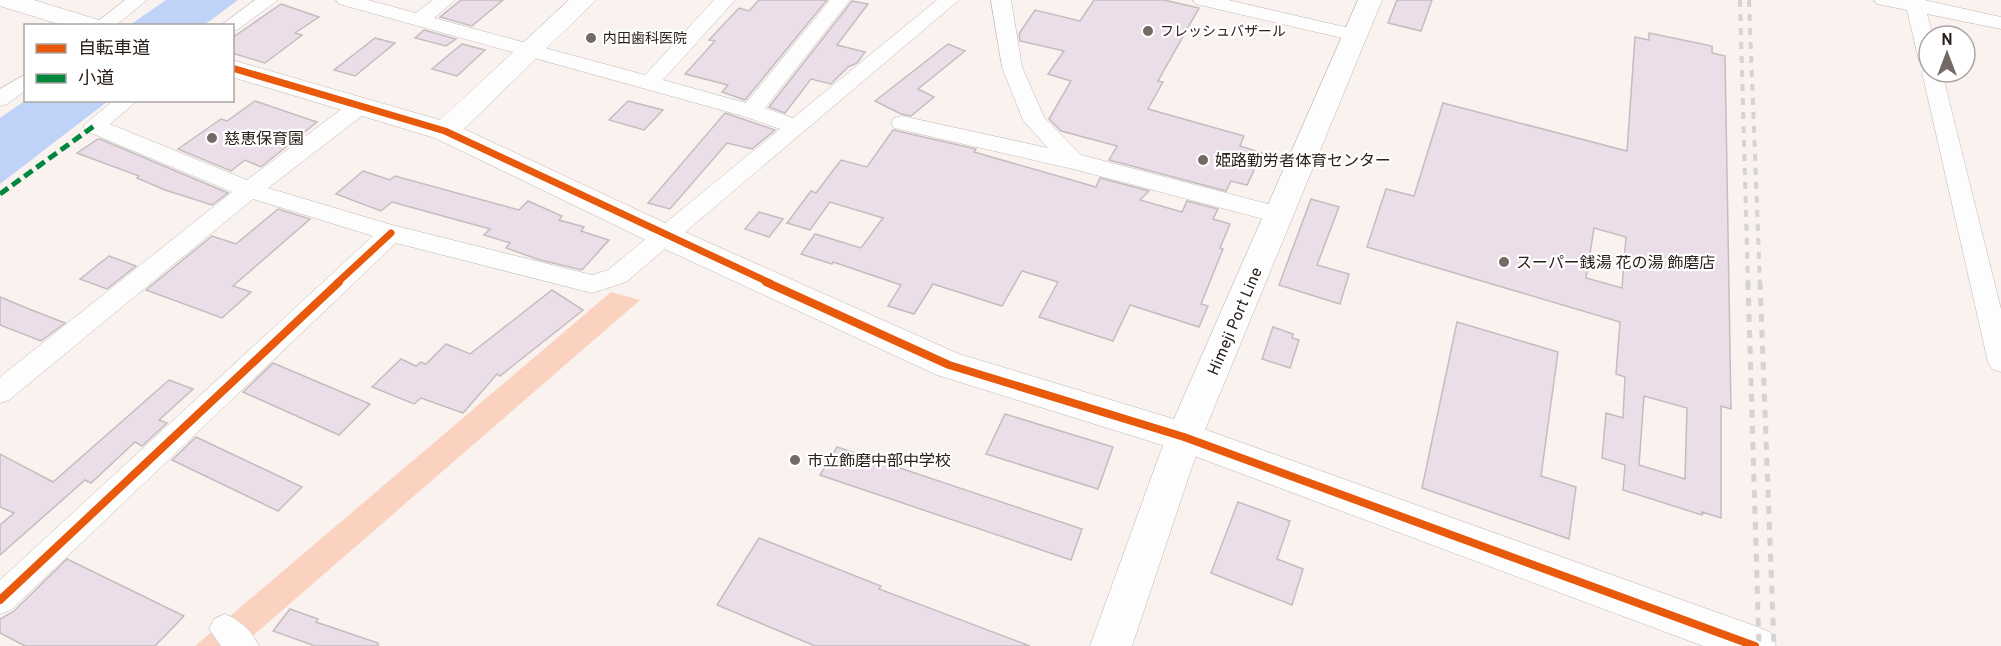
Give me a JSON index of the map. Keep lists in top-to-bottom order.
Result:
{
  "streets": {
    "street": ["Himeji Port Line"]
  },
  "places": [
    "フレッシュバザール",
    "内田歯科医院",
    "慈恵保育園",
    "姫路勤労者体育センター",
    "スーパー銭湯 花の湯 飾磨店",
    "市立飾磨中部中学校"
  ],
  "legend": ["自転車道", "小道"],
  "north": "top"
}
